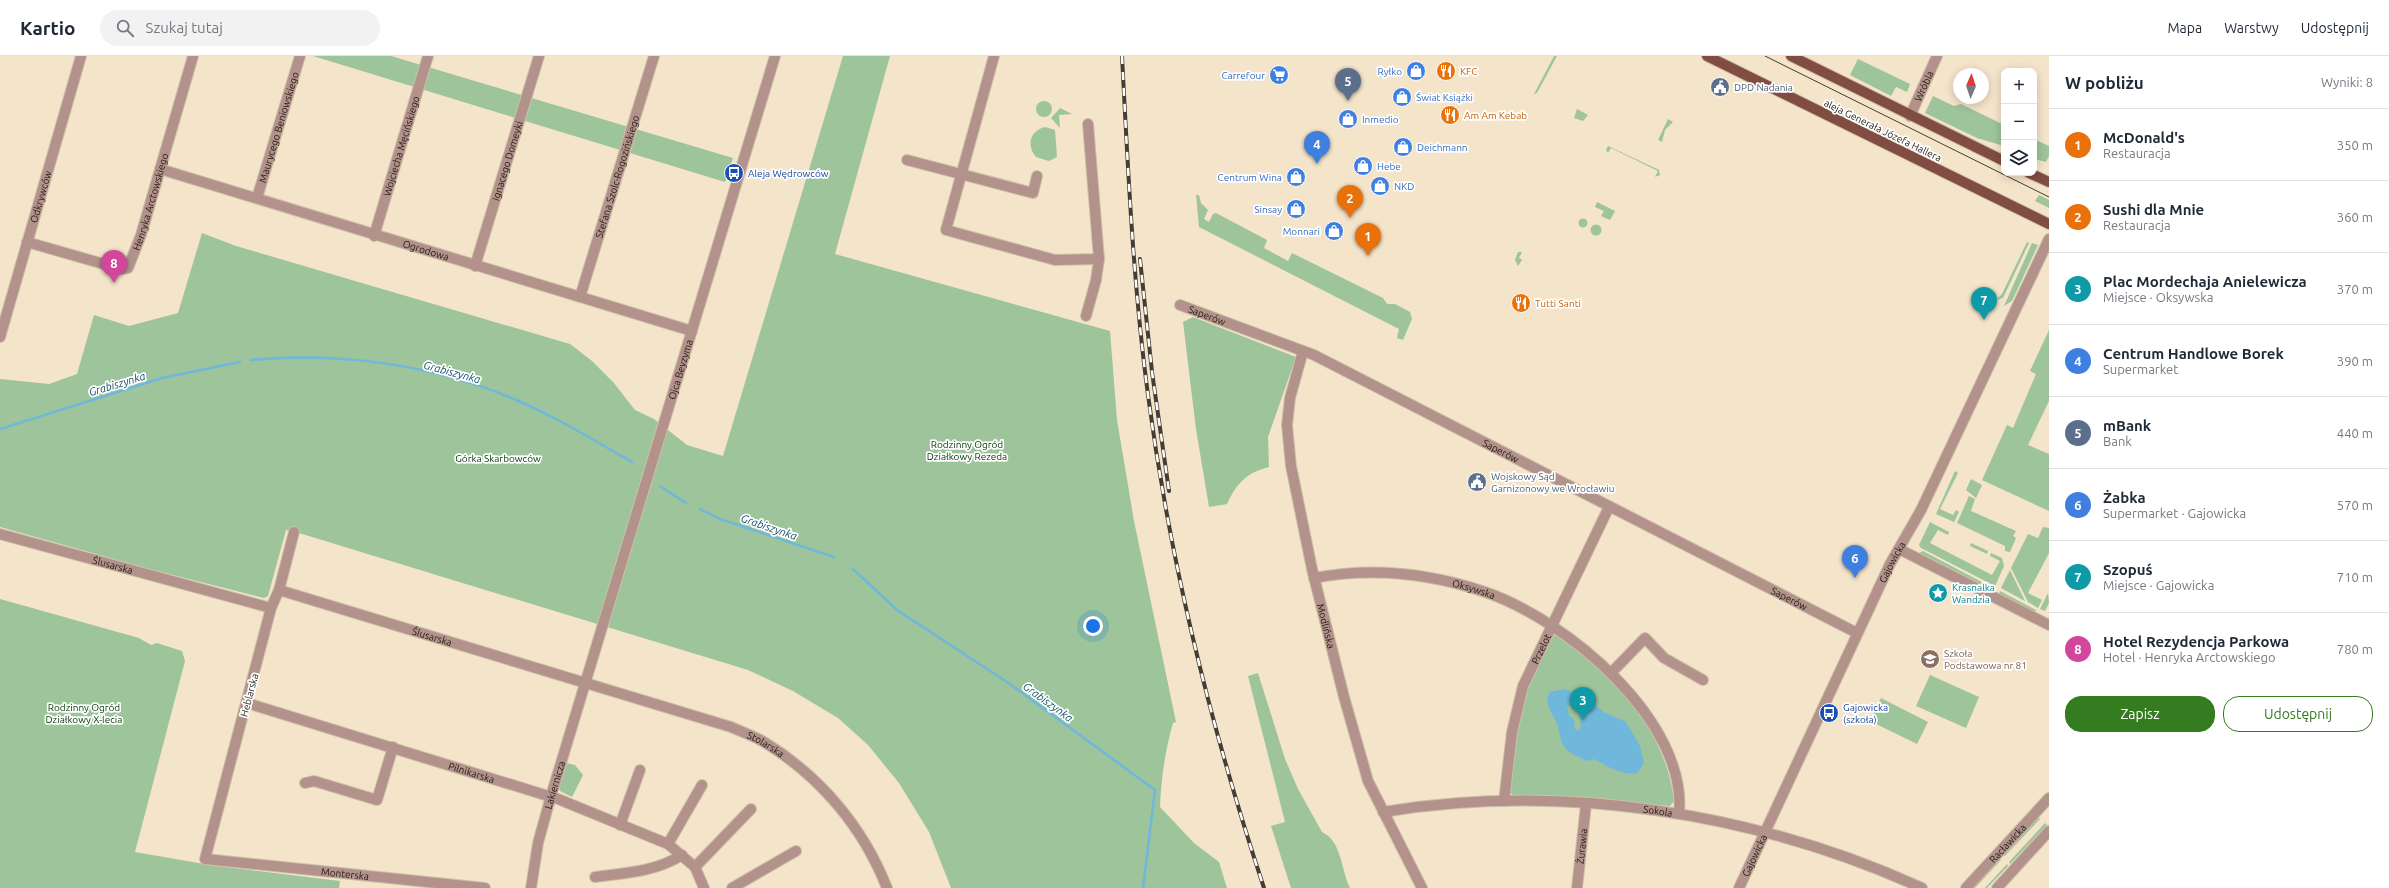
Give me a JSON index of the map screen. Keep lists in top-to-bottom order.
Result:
{
  "streets": {
    "main road": ["aleja Generała Józefa Hallera"],
    "street": [
      "Wróbla",
      "Maurycego Beniowskiego",
      "Wojciecha Męcińskiego",
      "Ignacego Domeyki",
      "Stefana Szolc-Rogozińskiego",
      "Odkrywców",
      "Henryka Arctowskiego",
      "Ogrodowa",
      "Saperów",
      "Ojca Beyzyma",
      "Gajowicka",
      "Ślusarska",
      "Oksywska",
      "Modlińska",
      "Przelot",
      "Heblarska",
      "Stolarska",
      "Pilnikarska",
      "Lakiernicza",
      "Sokola",
      "Racławicka",
      "Żurawia",
      "Monterska"
    ]
  },
  "crossings": [
    ["Maurycego Beniowskiego", "Ogrodowa"],
    ["Wojciecha Męcińskiego", "Ogrodowa"],
    ["Ignacego Domeyki", "Ogrodowa"],
    ["Stefana Szolc-Rogozińskiego", "Ogrodowa"],
    ["Odkrywców", "Henryka Arctowskiego"],
    ["Henryka Arctowskiego", "Ogrodowa"],
    ["Ogrodowa", "Ojca Beyzyma"],
    ["Saperów", "Gajowicka"],
    ["Saperów", "Modlińska"],
    ["Saperów", "Przelot"],
    ["Ojca Beyzyma", "Ślusarska"],
    ["Ojca Beyzyma", "Stolarska"],
    ["Ojca Beyzyma", "Lakiernicza"],
    ["Gajowicka", "Sokola"],
    ["Ślusarska", "Heblarska"],
    ["Ślusarska", "Stolarska"],
    ["Ślusarska", "Lakiernicza"],
    ["Oksywska", "Modlińska"],
    ["Oksywska", "Przelot"],
    ["Oksywska", "Sokola"],
    ["Modlińska", "Sokola"],
    ["Przelot", "Sokola"],
    ["Heblarska", "Pilnikarska"],
    ["Heblarska", "Monterska"],
    ["Stolarska", "Lakiernicza"],
    ["Pilnikarska", "Lakiernicza"],
    ["Sokola", "Żurawia"]
  ],
  "water": ["Grabiszynka"],
  "parks": ["Rodzinny Ogród Działkowy Rezeda", "Górka Skarbowców", "Rodzinny Ogród Działkowy X-lecia"],
  "places": {
    "shop": [
      "Ryłko",
      "Świat Książki",
      "Inmedio",
      "Deichmann",
      "Hebe",
      "Centrum Wina",
      "NKD",
      "Sinsay",
      "Monnari"
    ],
    "restaurant": ["KFC", "Am Am Kebab", "Tutti Santi"],
    "supermarket": ["Carrefour"],
    "public building": ["DPD Nadania", "Wojskowy Sąd Garnizonowy we Wrocławiu"],
    "bus stop": ["Aleja Wędrowców", "Gajowicka (szkoła)"],
    "place": ["Krasnalka Wandzia"],
    "school or university": ["Szkoła Podstawowa nr 81"]
  },
  "north": "top",
  "page": {
    "header": "Kartio",
    "search": "Szukaj tutaj",
    "nav": ["Mapa", "Warstwy", "Udostępnij"],
    "heading": ["W pobliżu", "Wyniki: 8"],
    "map_buttons": ["+", "−"],
    "pins": [
      "5",
      "4",
      "2",
      "1",
      "8",
      "7",
      "6",
      "3"
    ],
    "list": [
      {
        "mark": "1",
        "name": "McDonald's",
        "note": "Restauracja",
        "value": "350 m"
      },
      {
        "mark": "2",
        "name": "Sushi dla Mnie",
        "note": "Restauracja",
        "value": "360 m"
      },
      {
        "mark": "3",
        "name": "Plac Mordechaja Anielewicza",
        "note": "Miejsce · Oksywska",
        "value": "370 m"
      },
      {
        "mark": "4",
        "name": "Centrum Handlowe Borek",
        "note": "Supermarket",
        "value": "390 m"
      },
      {
        "mark": "5",
        "name": "mBank",
        "note": "Bank",
        "value": "440 m"
      },
      {
        "mark": "6",
        "name": "Żabka",
        "note": "Supermarket · Gajowicka",
        "value": "570 m"
      },
      {
        "mark": "7",
        "name": "Szopuś",
        "note": "Miejsce · Gajowicka",
        "value": "710 m"
      },
      {
        "mark": "8",
        "name": "Hotel Rezydencja Parkowa",
        "note": "Hotel · Henryka Arctowskiego",
        "value": "780 m"
      }
    ],
    "buttons": ["Zapisz", "Udostępnij"]
  }
}
